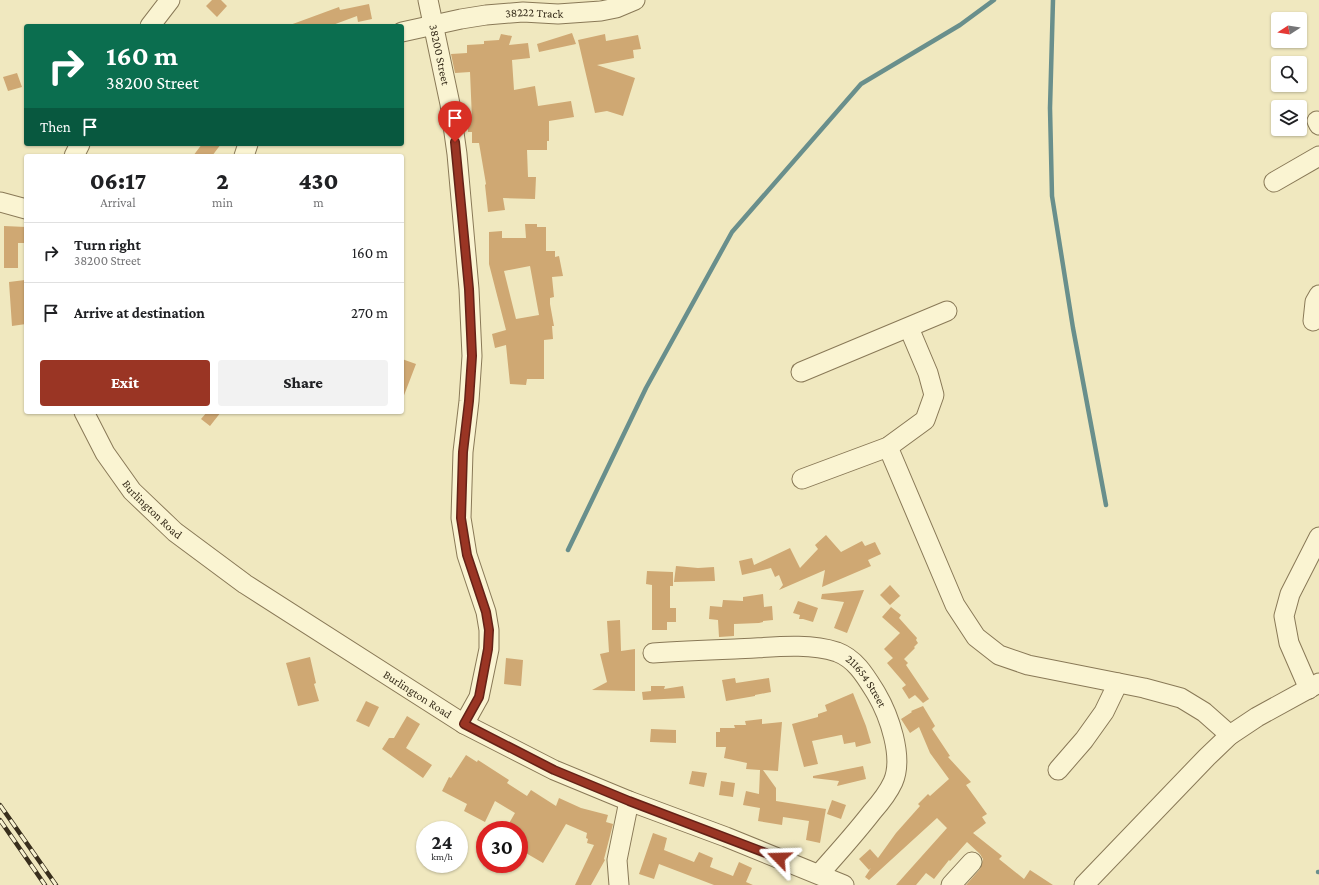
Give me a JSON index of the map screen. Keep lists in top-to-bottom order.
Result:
{
  "streets": {
    "street": [
      "38222 Track",
      "38200 Street",
      "Burlington Road",
      "211654 Street"
    ]
  },
  "crossings": [
    ["38222 Track", "38200 Street"],
    ["38200 Street", "Burlington Road"],
    ["Burlington Road", "211654 Street"]
  ],
  "north": "left",
  "page": {
    "turn": ["160 m", "38200 Street"],
    "then": "Then",
    "eta": [
      "06:17",
      "Arrival",
      "2",
      "min",
      "430",
      "m"
    ],
    "list": [
      {
        "name": "Turn right",
        "note": "38200 Street",
        "value": "160 m"
      },
      {
        "name": "Arrive at destination",
        "value": "270 m"
      }
    ],
    "buttons": ["Exit", "Share"],
    "speed": "24 km/h",
    "limit": "30"
  }
}
